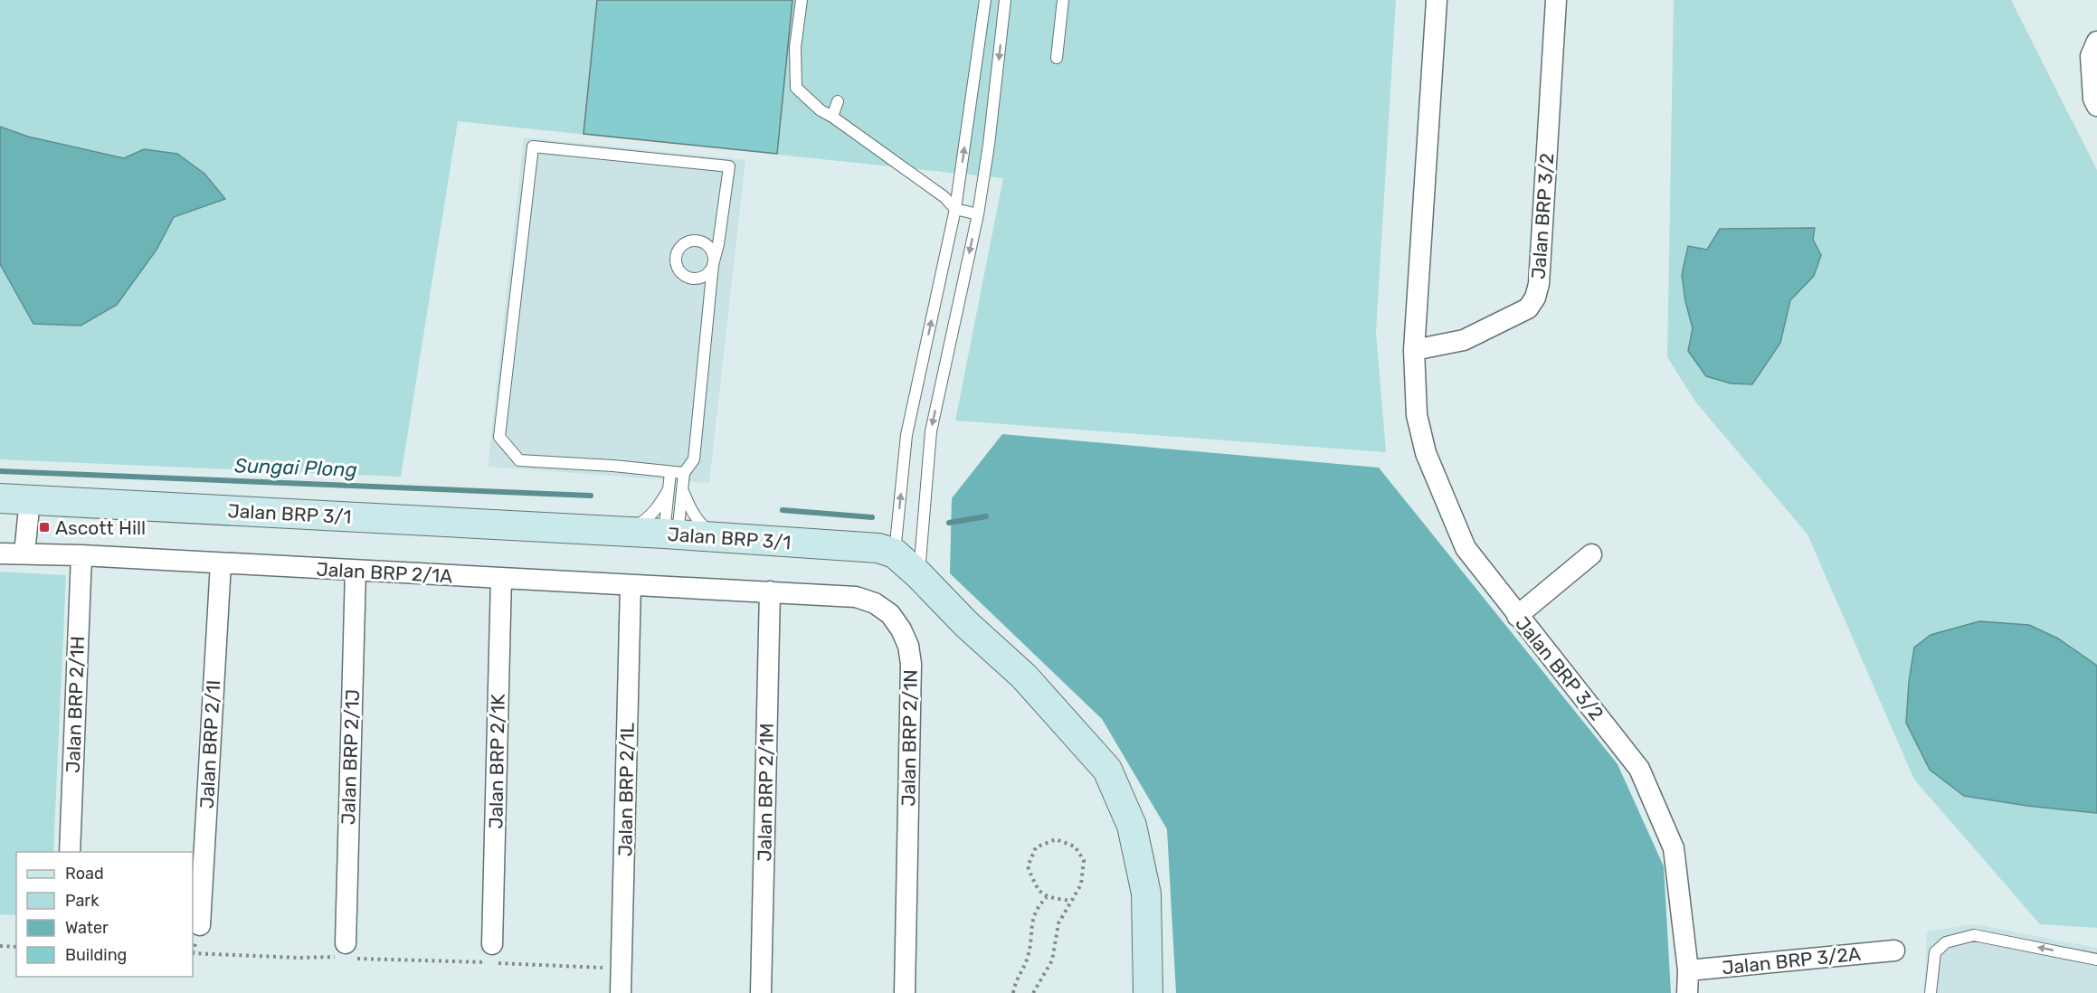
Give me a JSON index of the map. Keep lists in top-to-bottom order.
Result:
{
  "streets": {
    "street": [
      "Jalan BRP 3/2",
      "Jalan BRP 3/1",
      "Jalan BRP 2/1A",
      "Jalan BRP 2/1H",
      "Jalan BRP 2/1N",
      "Jalan BRP 2/1I",
      "Jalan BRP 2/1J",
      "Jalan BRP 2/1K",
      "Jalan BRP 2/1L",
      "Jalan BRP 2/1M",
      "Jalan BRP 3/2A"
    ]
  },
  "crossings": [
    ["Jalan BRP 3/2", "Jalan BRP 3/2A"],
    ["Jalan BRP 2/1A", "Jalan BRP 2/1H"],
    ["Jalan BRP 2/1A", "Jalan BRP 2/1N"],
    ["Jalan BRP 2/1A", "Jalan BRP 2/1I"],
    ["Jalan BRP 2/1A", "Jalan BRP 2/1J"],
    ["Jalan BRP 2/1A", "Jalan BRP 2/1K"],
    ["Jalan BRP 2/1A", "Jalan BRP 2/1L"],
    ["Jalan BRP 2/1A", "Jalan BRP 2/1M"],
    ["Jalan BRP 2/1N", "Jalan BRP 2/1M"]
  ],
  "water": ["Sungai Plong"],
  "places": {
    "transit": ["Ascott Hill"]
  },
  "legend": [
    "Road",
    "Park",
    "Water",
    "Building"
  ]
}
